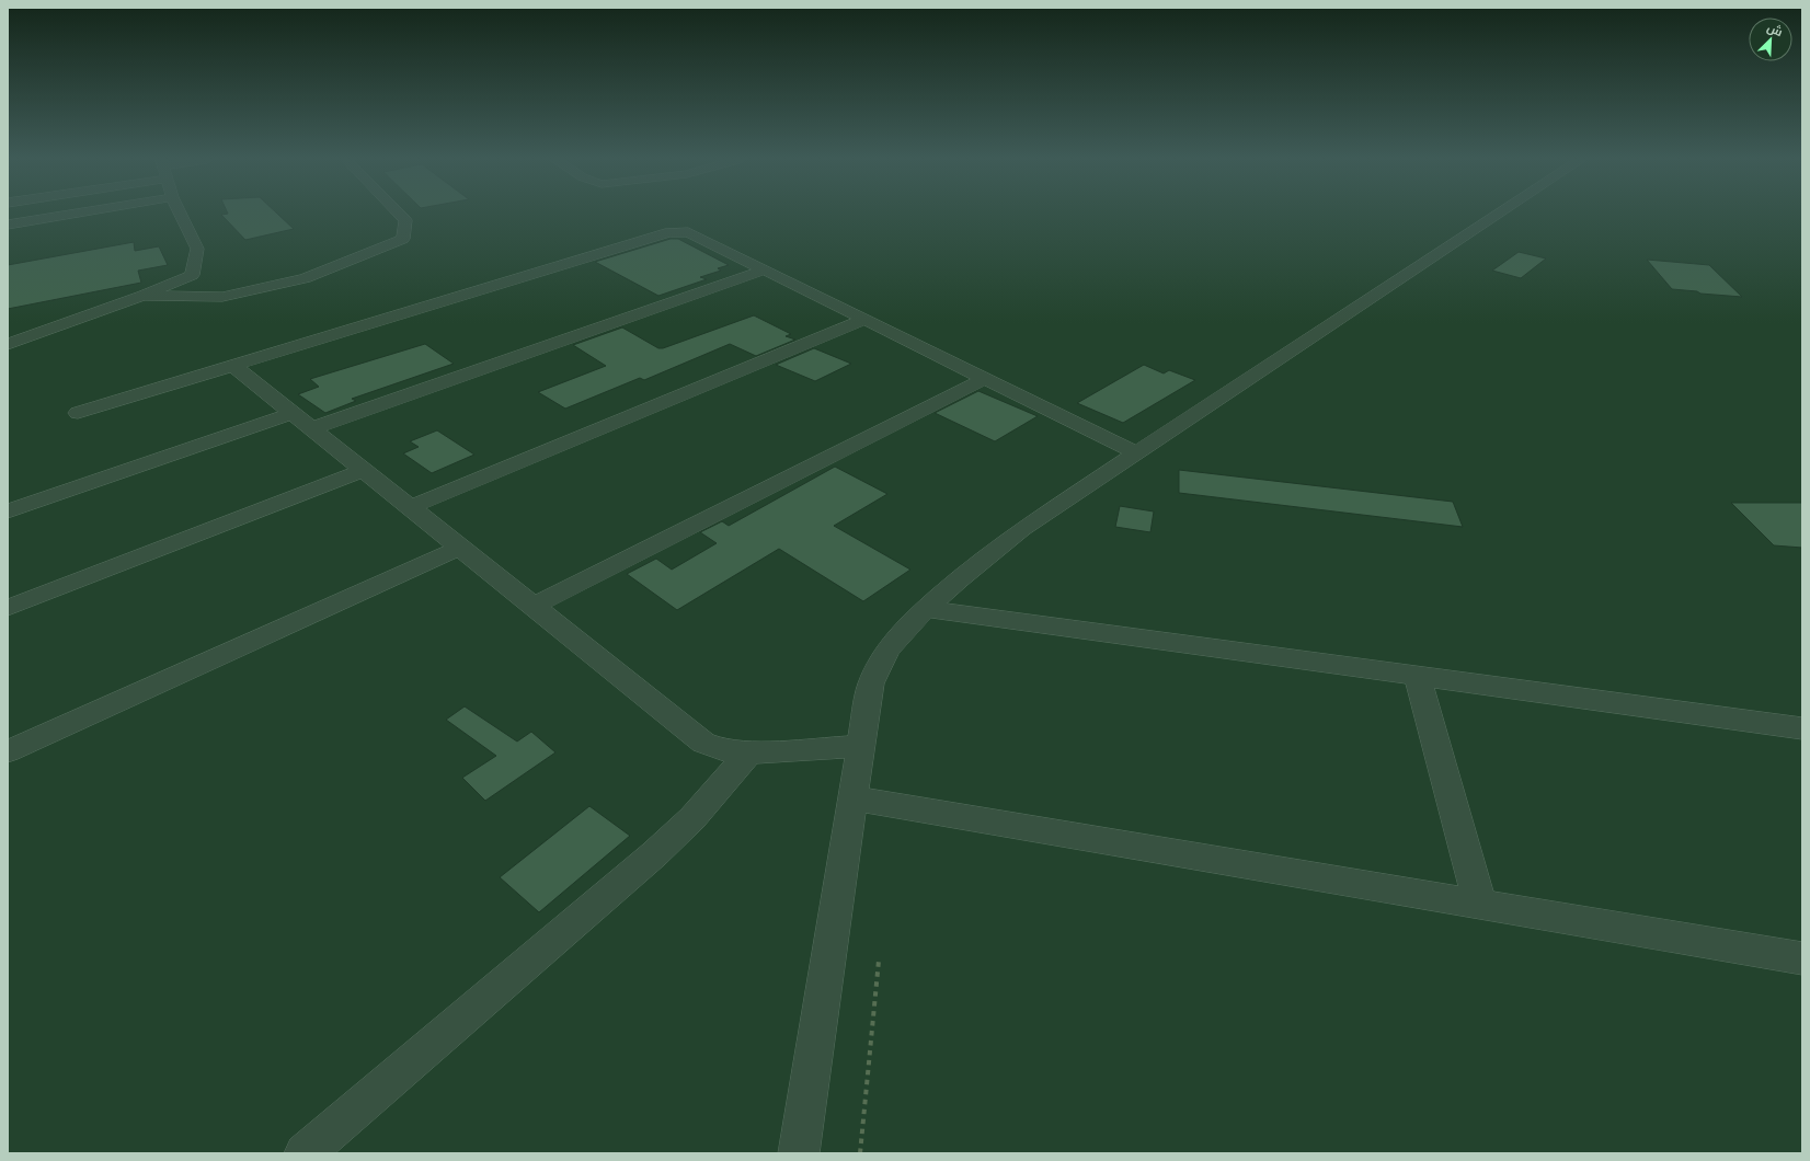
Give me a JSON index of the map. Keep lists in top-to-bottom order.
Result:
{
  "north": "top right"
}
